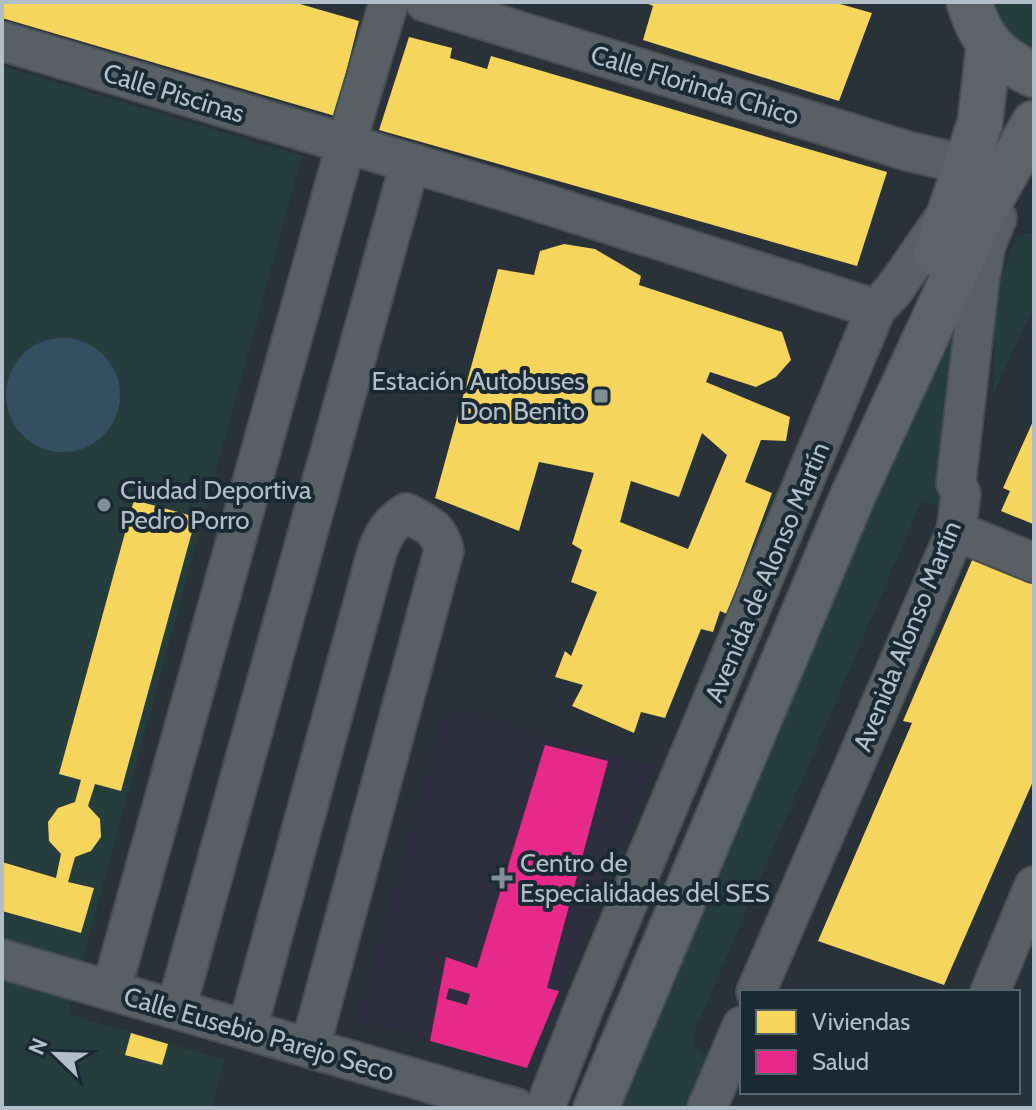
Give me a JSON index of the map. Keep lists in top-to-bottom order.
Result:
{
  "streets": {
    "main road": ["Avenida de Alonso Martín"],
    "street": [
      "Calle Florinda Chico",
      "Calle Piscinas",
      "Avenida Alonso Martín",
      "Calle Eusebio Parejo Seco"
    ]
  },
  "crossings": [
    ["Calle Florinda Chico", "Avenida de Alonso Martín"],
    ["Calle Piscinas", "Avenida de Alonso Martín"],
    ["Avenida de Alonso Martín", "Avenida Alonso Martín"]
  ],
  "places": {
    "transit": ["Estación Autobuses Don Benito"],
    "other": ["Ciudad Deportiva Pedro Porro"],
    "health": ["Centro de Especialidades del SES"]
  },
  "legend": ["Viviendas", "Salud"],
  "north": "top left"
}
